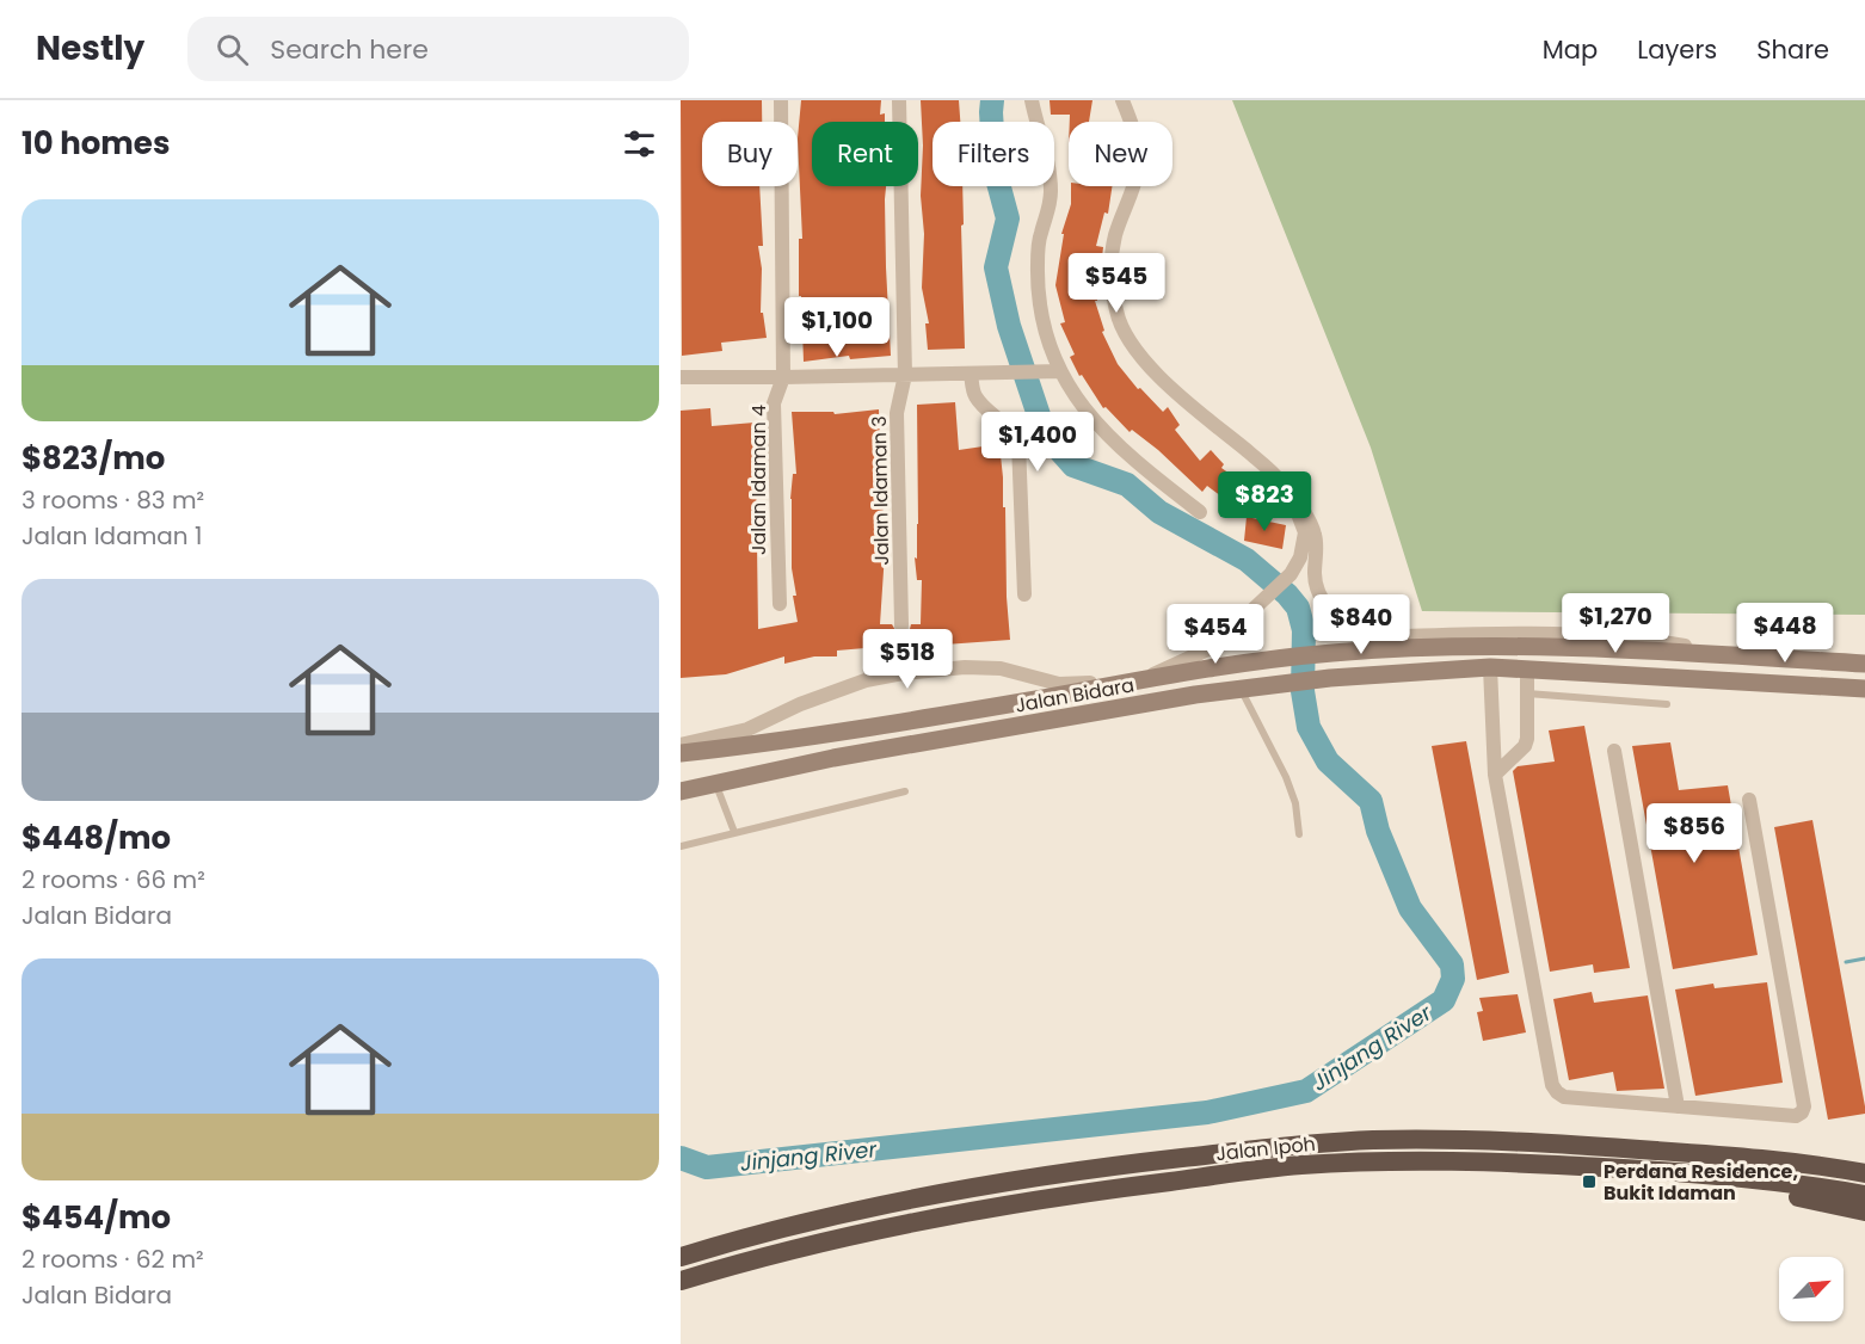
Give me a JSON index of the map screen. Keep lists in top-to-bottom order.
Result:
{
  "streets": {
    "highway": ["Jalan Ipoh"],
    "main road": ["Jalan Bidara"],
    "street": ["Jalan Idaman 4", "Jalan Idaman 3"]
  },
  "water": ["Jinjang River"],
  "places": {
    "transit": ["Perdana Residence, Bukit Idaman"]
  },
  "north": "top right",
  "page": {
    "header": "Nestly",
    "search": "Search here",
    "nav": ["Map", "Layers", "Share"],
    "heading": "10 homes",
    "chip": [
      "Buy",
      "Rent",
      "Filters",
      "New"
    ],
    "list": [
      {
        "name": "$823/mo",
        "note": "3 rooms · 83 m² · Jalan Idaman 1"
      },
      {
        "name": "$448/mo",
        "note": "2 rooms · 66 m² · Jalan Bidara"
      },
      {
        "name": "$454/mo",
        "note": "2 rooms · 62 m² · Jalan Bidara"
      }
    ],
    "price": [
      "$545",
      "$1,100",
      "$1,400",
      "$823",
      "$1,270",
      "$840",
      "$448",
      "$454",
      "$518",
      "$856"
    ]
  }
}
